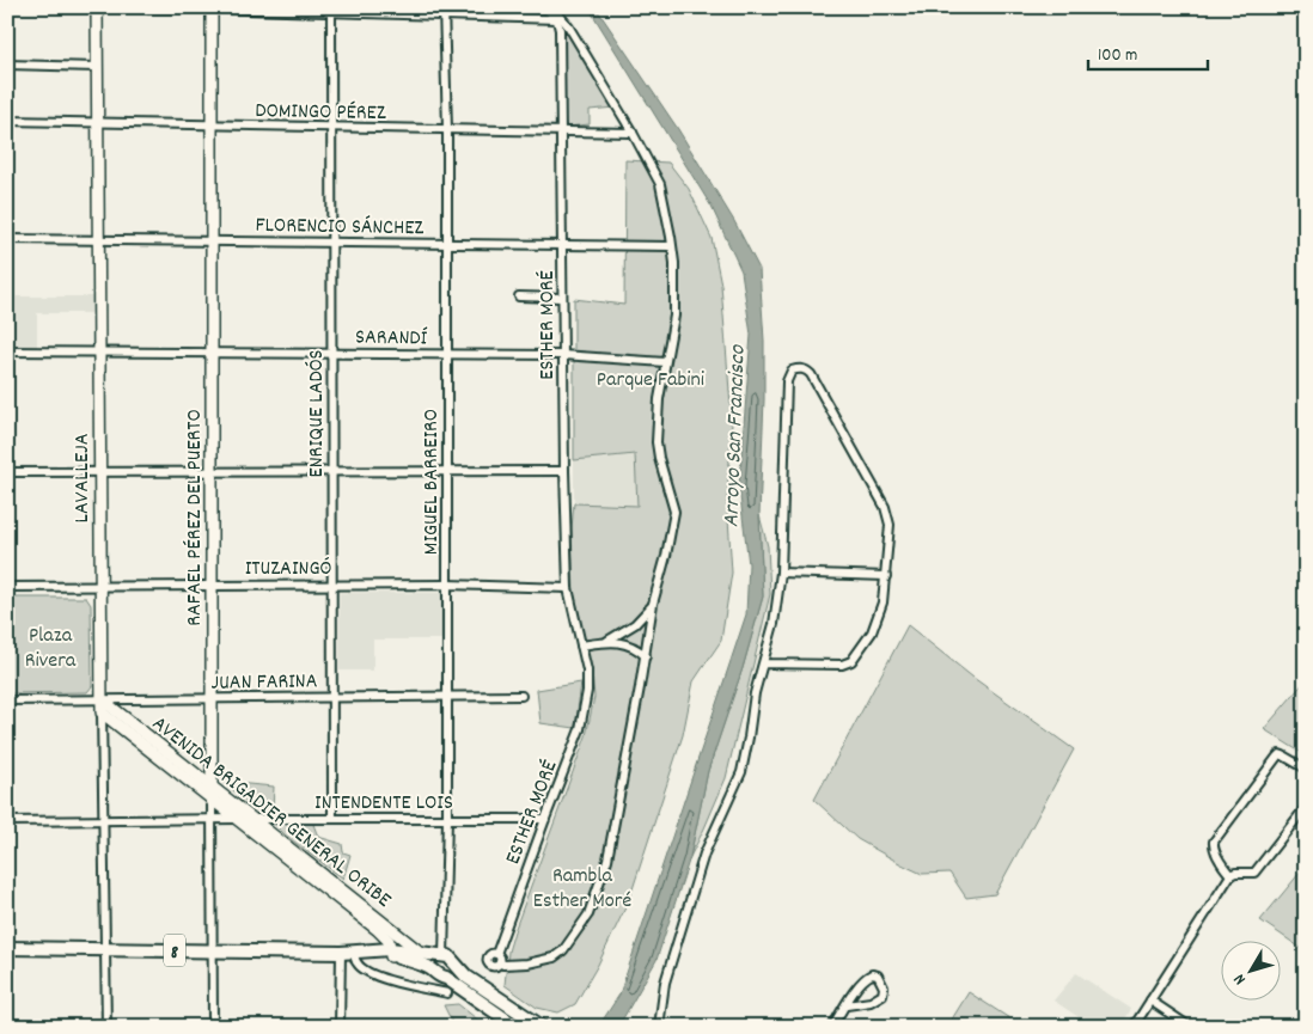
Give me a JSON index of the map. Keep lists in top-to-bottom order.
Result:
{
  "streets": {
    "highway": ["8"],
    "main road": ["LAVALLEJA", "RAFAEL PÉREZ DEL PUERTO", "AVENIDA BRIGADIER GENERAL ORIBE"],
    "street": [
      "DOMINGO PÉREZ",
      "FLORENCIO SÁNCHEZ",
      "ESTHER MORÉ",
      "SARANDÍ",
      "ENRIQUE LADÓS",
      "MIGUEL BARREIRO",
      "ITUZAINGÓ",
      "JUAN FARINA",
      "INTENDENTE LOIS"
    ]
  },
  "crossings": [
    ["DOMINGO PÉREZ", "ESTHER MORÉ"],
    ["DOMINGO PÉREZ", "ENRIQUE LADÓS"],
    ["DOMINGO PÉREZ", "LAVALLEJA"],
    ["DOMINGO PÉREZ", "MIGUEL BARREIRO"],
    ["DOMINGO PÉREZ", "RAFAEL PÉREZ DEL PUERTO"],
    ["FLORENCIO SÁNCHEZ", "ESTHER MORÉ"],
    ["FLORENCIO SÁNCHEZ", "ENRIQUE LADÓS"],
    ["FLORENCIO SÁNCHEZ", "LAVALLEJA"],
    ["FLORENCIO SÁNCHEZ", "MIGUEL BARREIRO"],
    ["FLORENCIO SÁNCHEZ", "RAFAEL PÉREZ DEL PUERTO"],
    ["ESTHER MORÉ", "SARANDÍ"],
    ["ESTHER MORÉ", "ITUZAINGÓ"],
    ["ESTHER MORÉ", "INTENDENTE LOIS"],
    ["SARANDÍ", "ENRIQUE LADÓS"],
    ["SARANDÍ", "LAVALLEJA"],
    ["SARANDÍ", "MIGUEL BARREIRO"],
    ["SARANDÍ", "RAFAEL PÉREZ DEL PUERTO"],
    ["ENRIQUE LADÓS", "ITUZAINGÓ"],
    ["ENRIQUE LADÓS", "JUAN FARINA"],
    ["ENRIQUE LADÓS", "INTENDENTE LOIS"],
    ["LAVALLEJA", "ITUZAINGÓ"],
    ["LAVALLEJA", "JUAN FARINA"],
    ["LAVALLEJA", "INTENDENTE LOIS"],
    ["LAVALLEJA", "AVENIDA BRIGADIER GENERAL ORIBE"],
    ["LAVALLEJA", "8"],
    ["MIGUEL BARREIRO", "ITUZAINGÓ"],
    ["MIGUEL BARREIRO", "JUAN FARINA"],
    ["MIGUEL BARREIRO", "INTENDENTE LOIS"],
    ["MIGUEL BARREIRO", "8"],
    ["RAFAEL PÉREZ DEL PUERTO", "ITUZAINGÓ"],
    ["RAFAEL PÉREZ DEL PUERTO", "JUAN FARINA"],
    ["RAFAEL PÉREZ DEL PUERTO", "INTENDENTE LOIS"],
    ["RAFAEL PÉREZ DEL PUERTO", "AVENIDA BRIGADIER GENERAL ORIBE"],
    ["RAFAEL PÉREZ DEL PUERTO", "8"],
    ["JUAN FARINA", "AVENIDA BRIGADIER GENERAL ORIBE"],
    ["INTENDENTE LOIS", "AVENIDA BRIGADIER GENERAL ORIBE"],
    ["AVENIDA BRIGADIER GENERAL ORIBE", "8"]
  ],
  "water": ["Arroyo San Francisco"],
  "parks": ["Parque Fabini", "Plaza Rivera", "Rambla Esther Moré"],
  "scale_bar": "100 m",
  "north": "bottom left"
}
